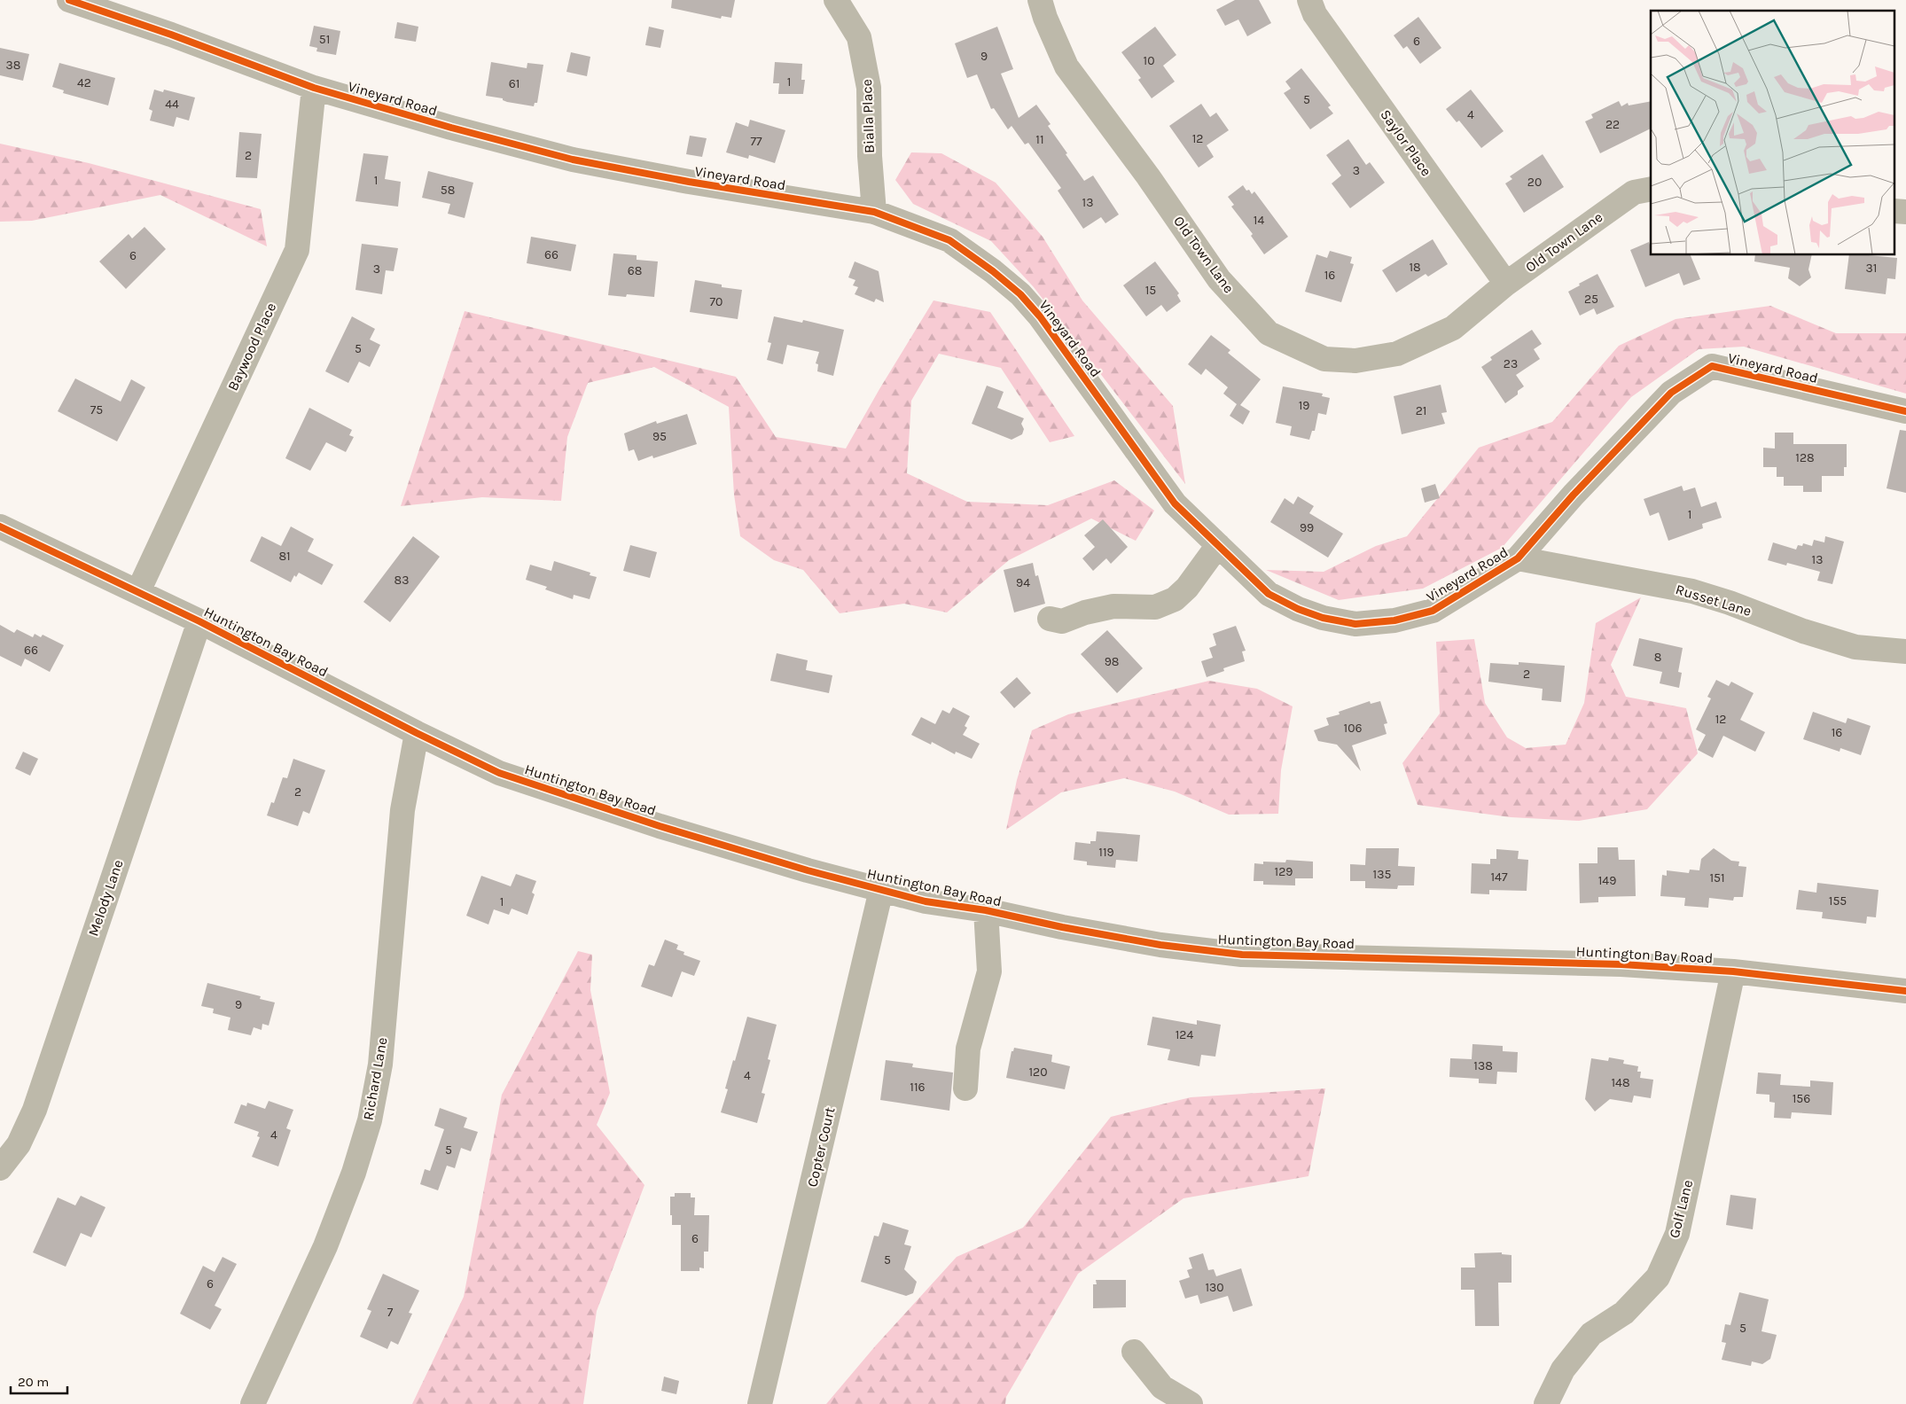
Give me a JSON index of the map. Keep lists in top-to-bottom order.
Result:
{
  "streets": {
    "street": [
      "Vineyard Road",
      "Bialla Place",
      "Saylor Place",
      "Old Town Lane",
      "Baywood Place",
      "Russet Lane",
      "Huntington Bay Road",
      "Melody Lane",
      "Richard Lane",
      "Copter Court",
      "Golf Lane"
    ]
  },
  "crossings": [
    ["Vineyard Road", "Bialla Place"],
    ["Vineyard Road", "Baywood Place"],
    ["Vineyard Road", "Russet Lane"],
    ["Saylor Place", "Old Town Lane"],
    ["Baywood Place", "Huntington Bay Road"],
    ["Huntington Bay Road", "Melody Lane"],
    ["Huntington Bay Road", "Richard Lane"],
    ["Huntington Bay Road", "Copter Court"],
    ["Huntington Bay Road", "Golf Lane"]
  ],
  "house_numbers": [
    "51",
    "6",
    "9",
    "10",
    "38",
    "1",
    "42",
    "61",
    "5",
    "44",
    "4",
    "22",
    "12",
    "11",
    "77",
    "2",
    "3",
    "1",
    "20",
    "58",
    "13",
    "14",
    "66",
    "6",
    "18",
    "31",
    "3",
    "68",
    "16",
    "15",
    "25",
    "70",
    "5",
    "23",
    "19",
    "75",
    "21",
    "95",
    "128",
    "1",
    "99",
    "81",
    "13",
    "83",
    "94",
    "66",
    "8",
    "98",
    "2",
    "12",
    "106",
    "16",
    "2",
    "119",
    "129",
    "135",
    "147",
    "151",
    "149",
    "155",
    "1",
    "9",
    "124",
    "138",
    "120",
    "4",
    "148",
    "116",
    "156",
    "4",
    "5",
    "6",
    "5",
    "6",
    "130",
    "7",
    "5"
  ],
  "scale_bar": "20 m"
}
